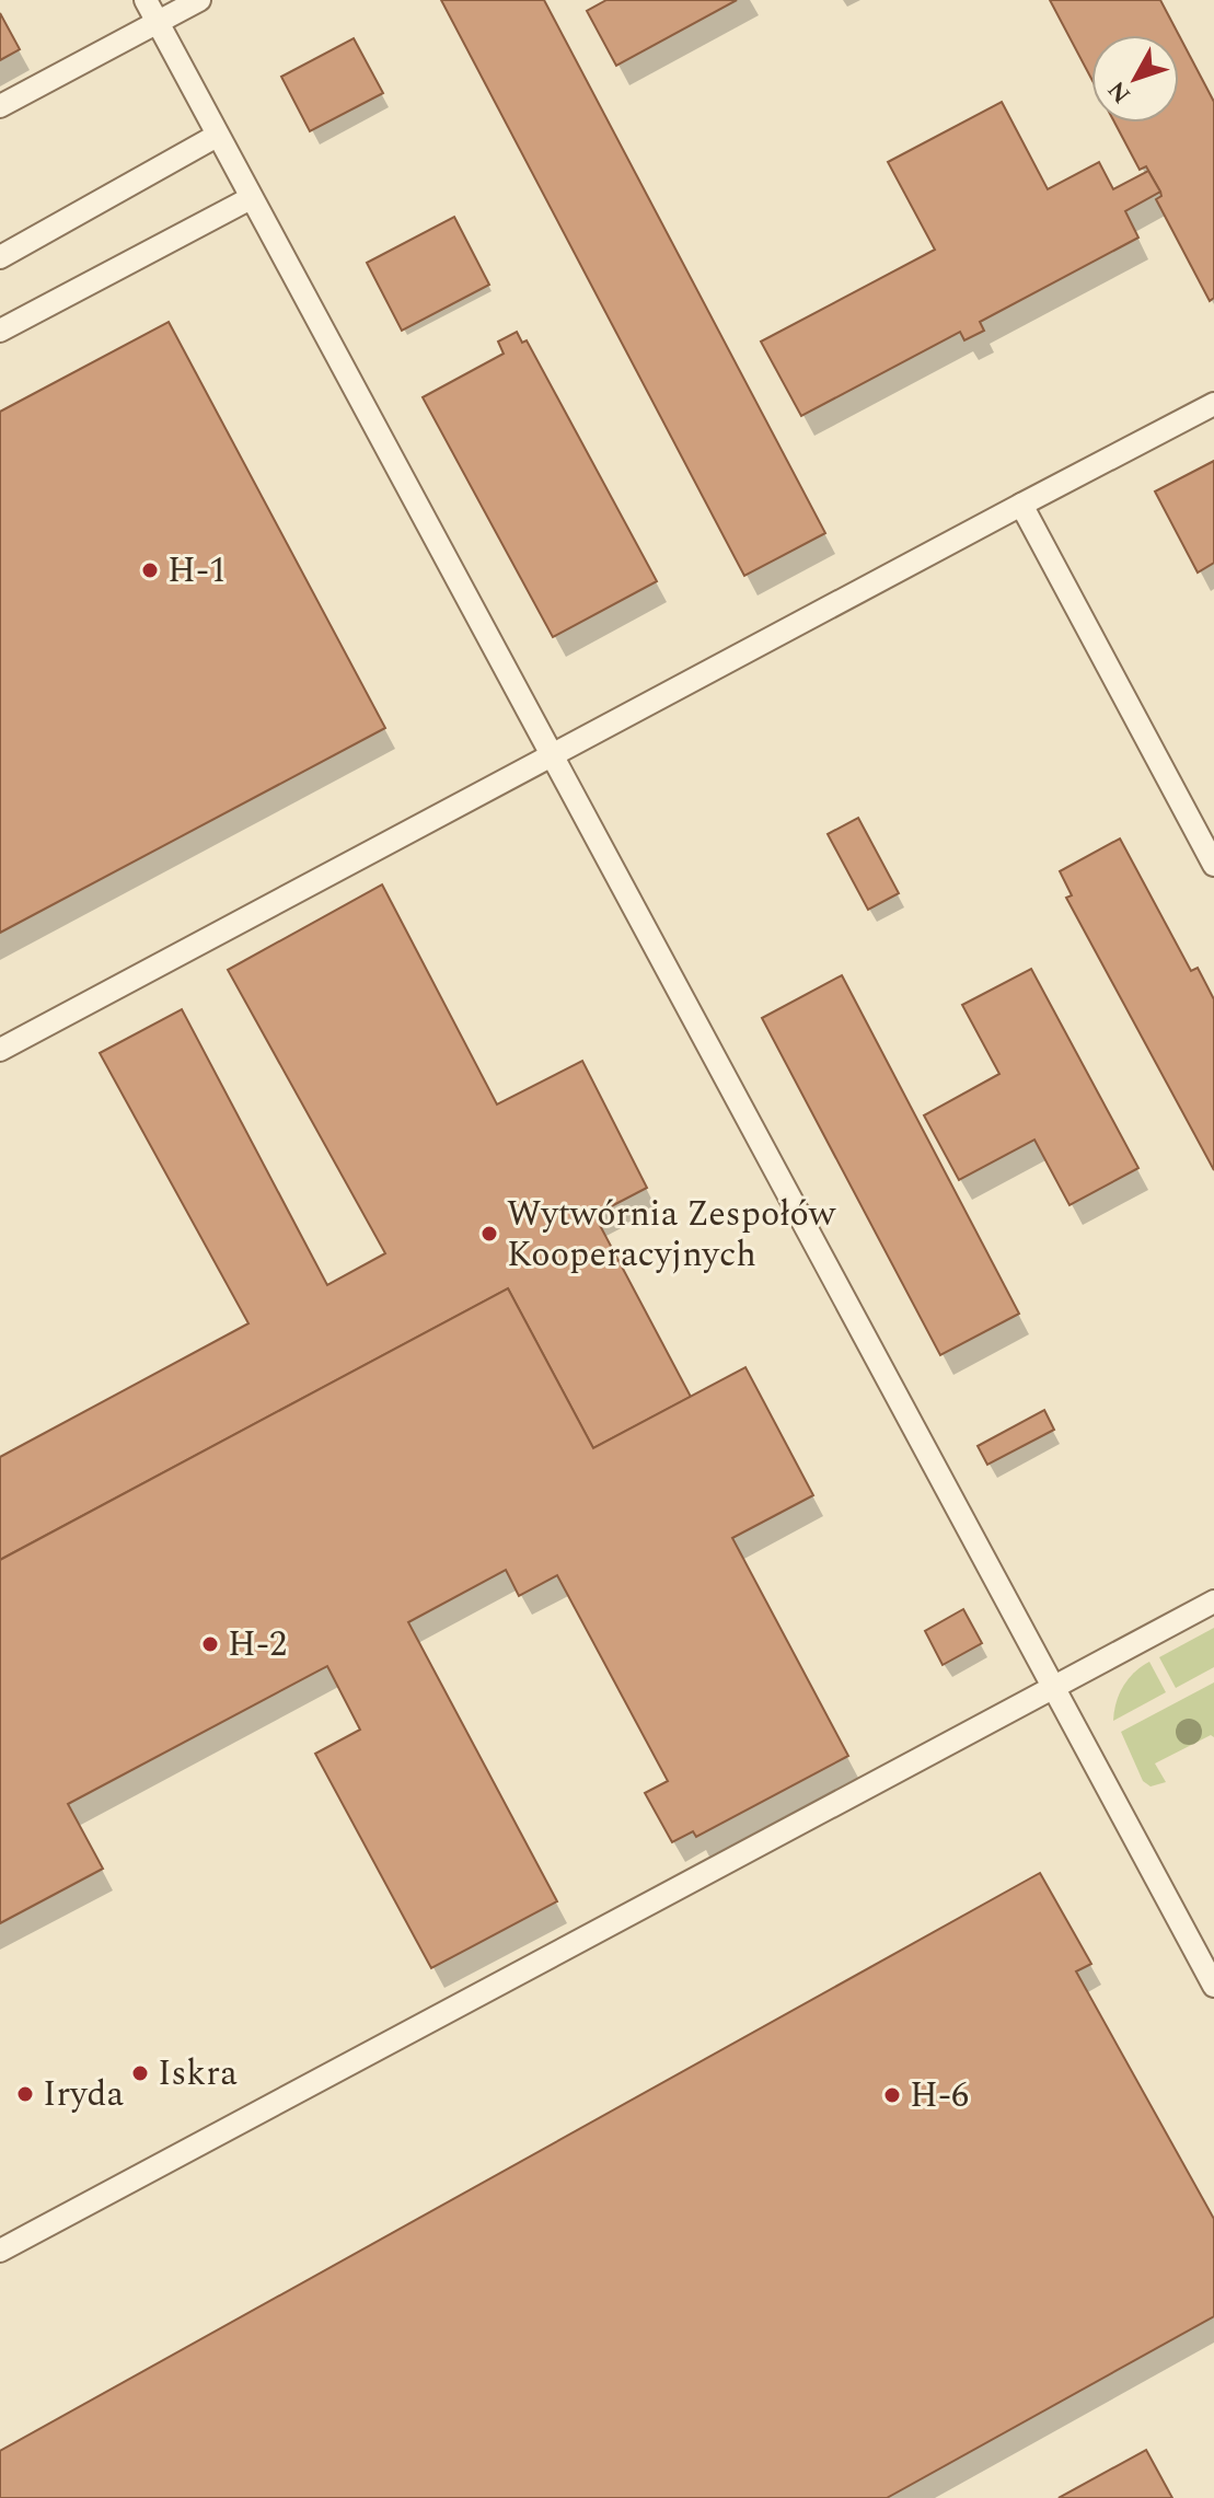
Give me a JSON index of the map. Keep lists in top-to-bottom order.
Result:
{
  "places": [
    "H-1",
    "Wytwórnia Zespołów Kooperacyjnych",
    "H-2",
    "Iskra",
    "Iryda",
    "H-6"
  ],
  "north": "bottom left"
}
